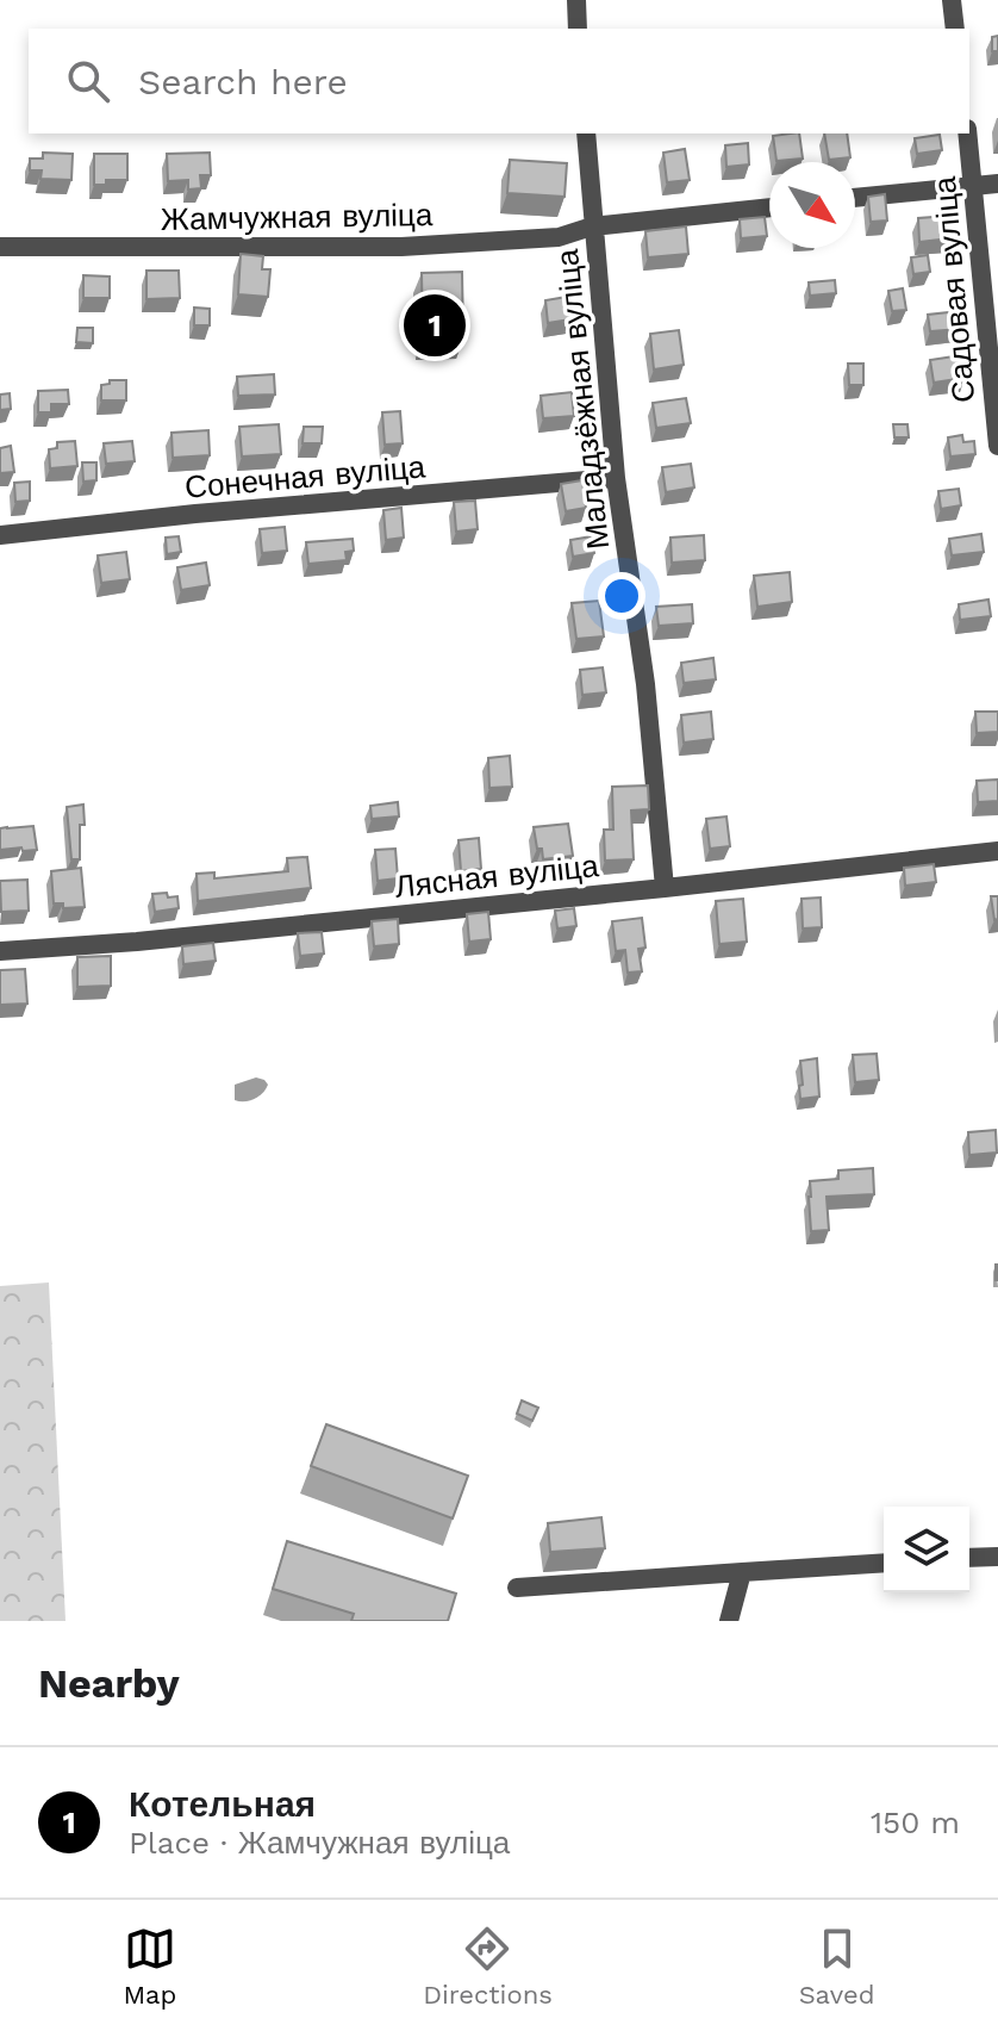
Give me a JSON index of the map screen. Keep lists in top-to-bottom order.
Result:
{
  "streets": {
    "street": [
      "Жамчужная вуліца",
      "Садовая вуліца",
      "Маладзёжная вуліца",
      "Сонечная вуліца",
      "Лясная вуліца"
    ]
  },
  "crossings": [
    ["Жамчужная вуліца", "Маладзёжная вуліца"],
    ["Маладзёжная вуліца", "Сонечная вуліца"],
    ["Маладзёжная вуліца", "Лясная вуліца"]
  ],
  "north": "bottom right",
  "page": {
    "search": "Search here",
    "pins": "1",
    "heading": "Nearby",
    "list": [
      {
        "mark": "1",
        "name": "Котельная",
        "note": "Place · Жамчужная вуліца",
        "value": "150 m"
      }
    ],
    "nav": ["Map", "Directions", "Saved"]
  }
}
